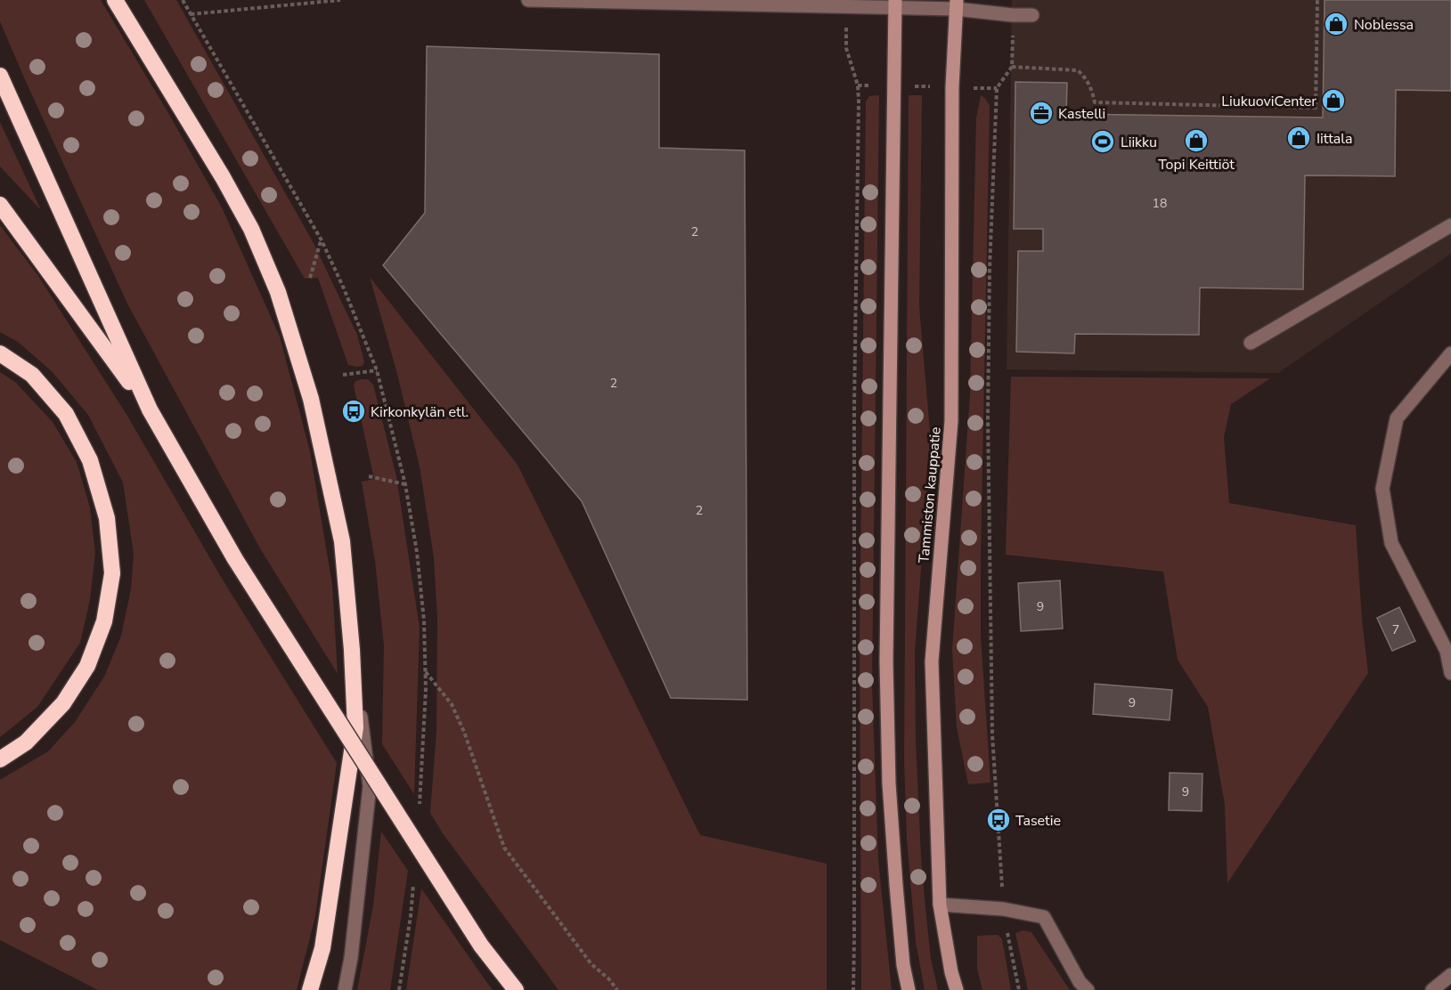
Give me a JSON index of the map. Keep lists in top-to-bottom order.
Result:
{
  "streets": {
    "main road": ["Tammiston kauppatie"]
  },
  "places": {
    "shop": [
      "Noblessa",
      "LiukuoviCenter",
      "Iittala",
      "Topi Keittiöt"
    ],
    "office": ["Kastelli"],
    "sports": ["Liikku"],
    "bus stop": ["Kirkonkylän etl.", "Tasetie"]
  },
  "house_numbers": [
    "18",
    "2",
    "2",
    "2",
    "9",
    "7",
    "9",
    "9"
  ]
}
